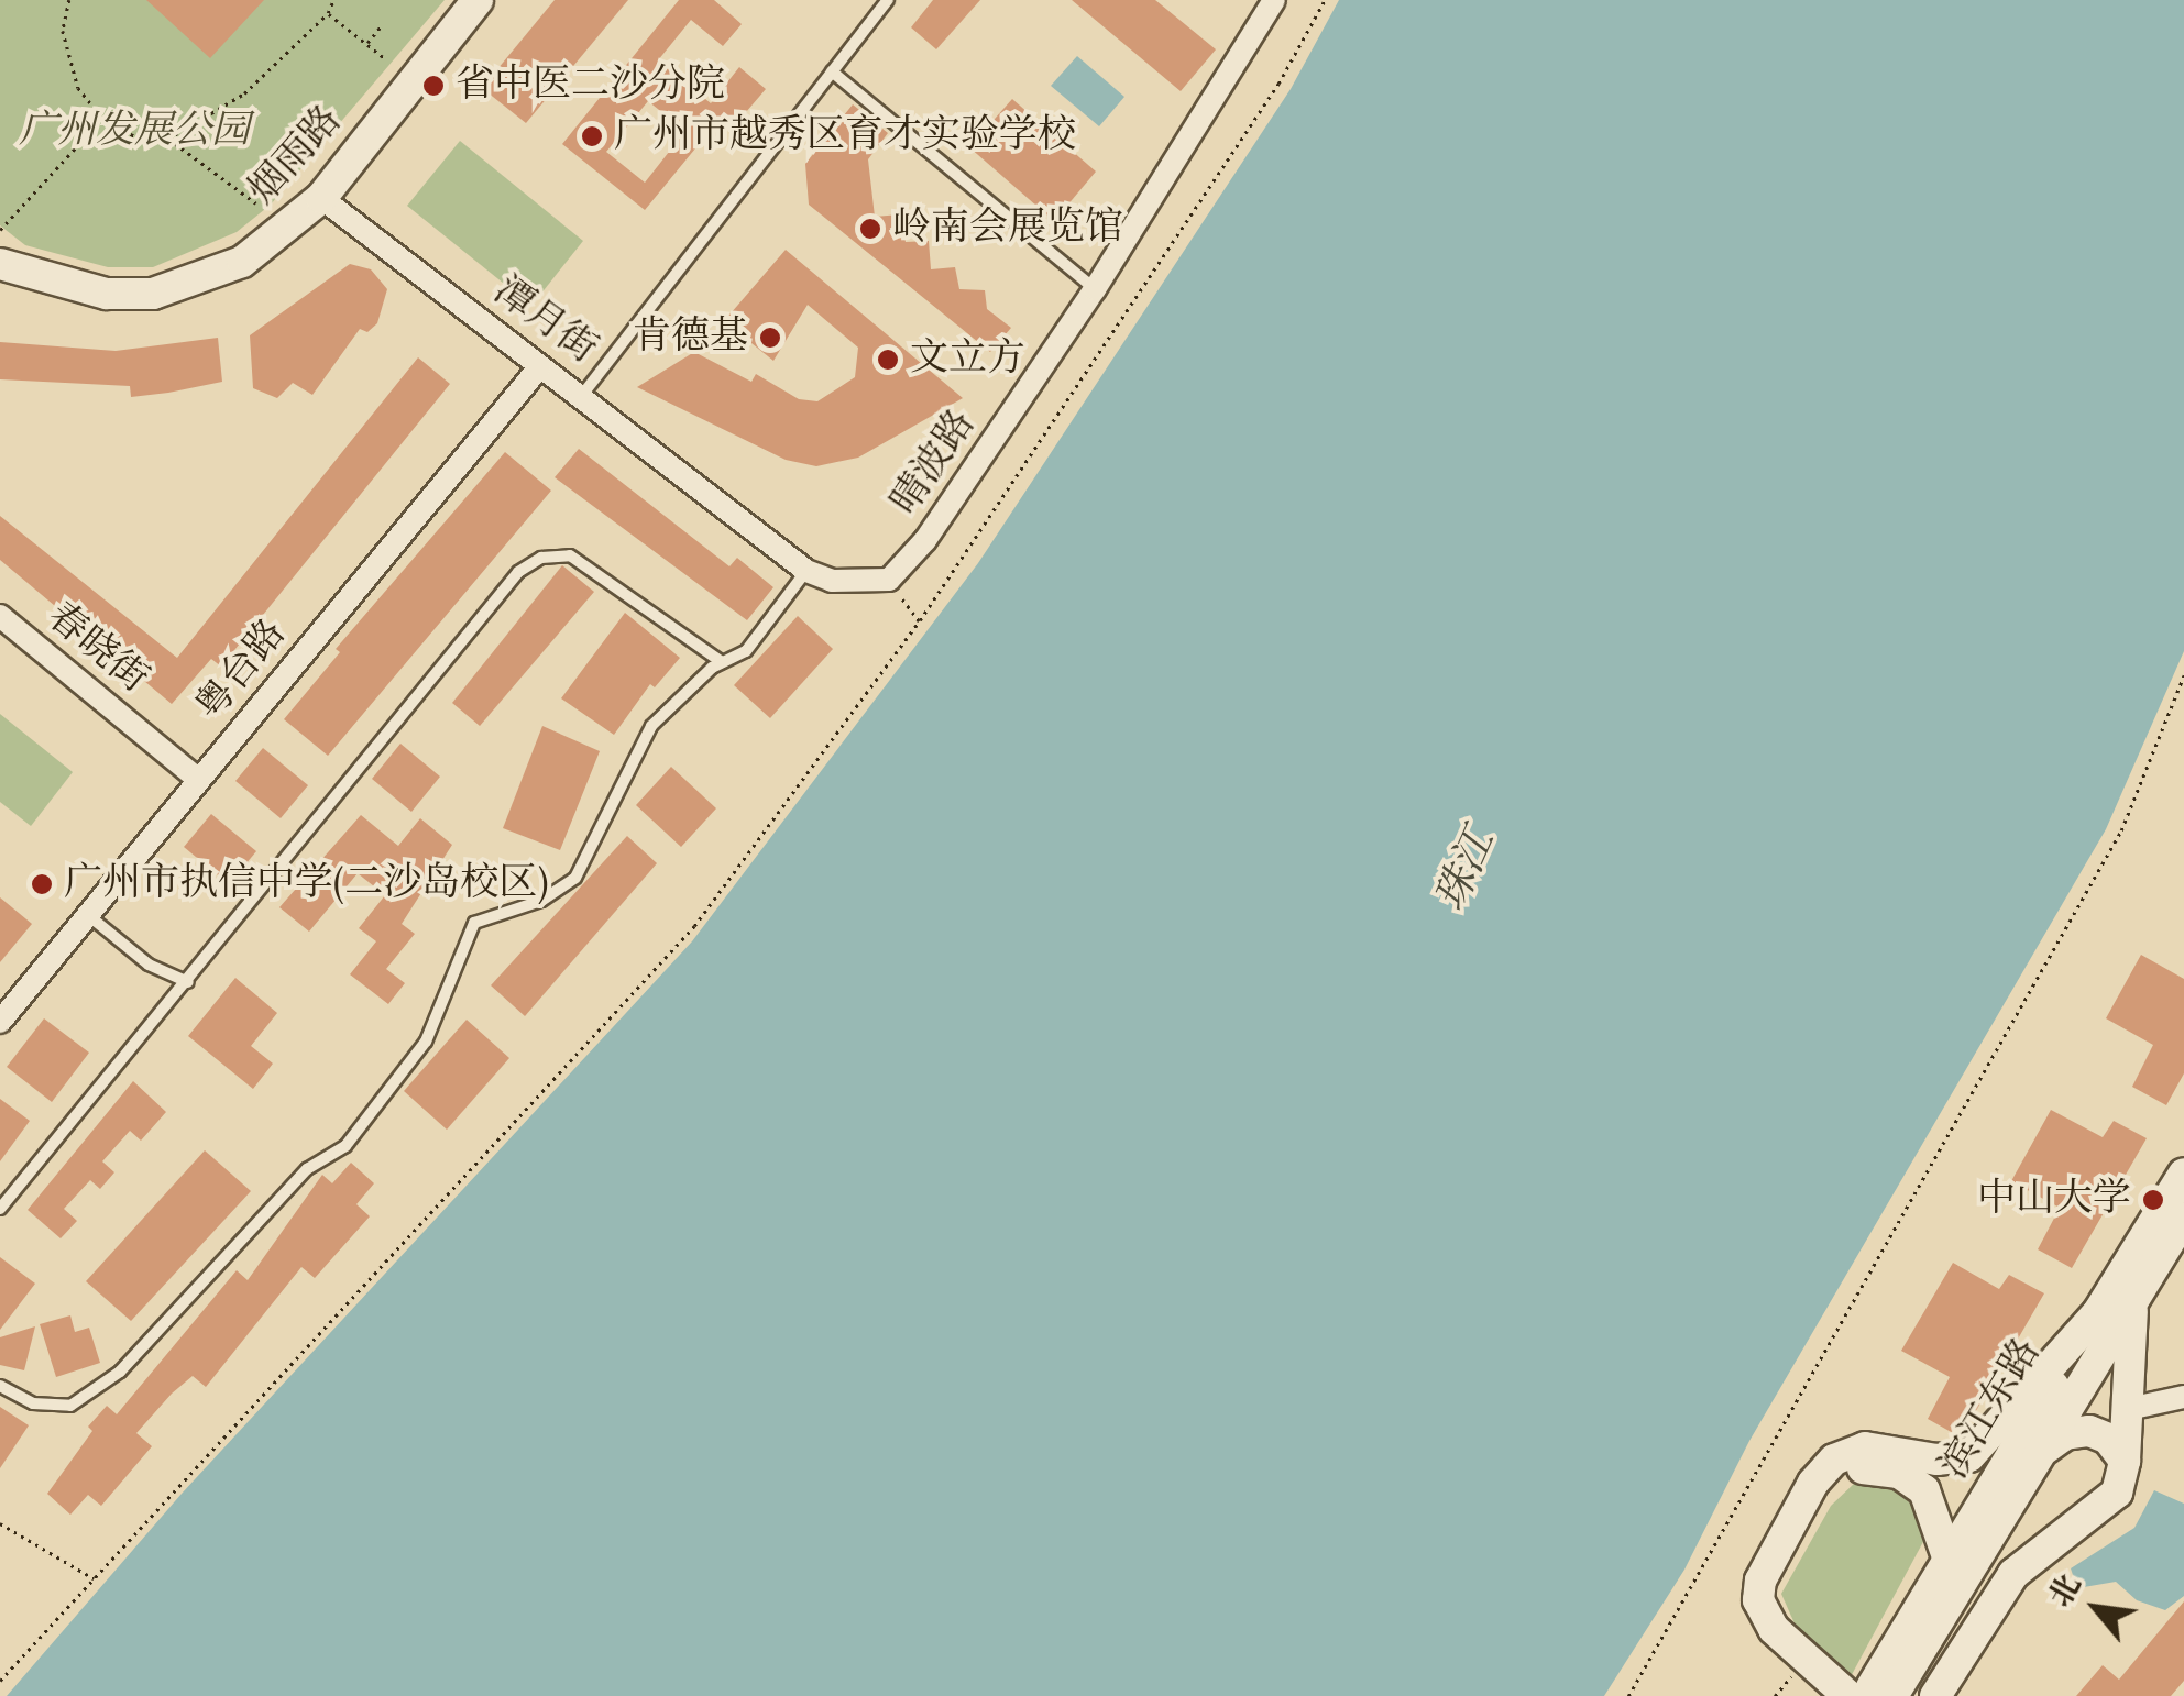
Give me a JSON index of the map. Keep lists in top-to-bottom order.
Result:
{
  "streets": {
    "main road": ["烟雨路", "滨江东路"],
    "street": [
      "潭月街",
      "晴波路",
      "春晓街",
      "粤台路"
    ]
  },
  "crossings": [
    ["烟雨路", "潭月街"],
    ["潭月街", "晴波路"],
    ["潭月街", "粤台路"],
    ["春晓街", "粤台路"]
  ],
  "water": ["珠江"],
  "parks": ["广州发展公园"],
  "places": [
    "省中医二沙分院",
    "广州市越秀区育才实验学校",
    "岭南会展览馆",
    "肯德基",
    "文立方",
    "广州市执信中学(二沙岛校区)",
    "中山大学"
  ],
  "north": "top left"
}
